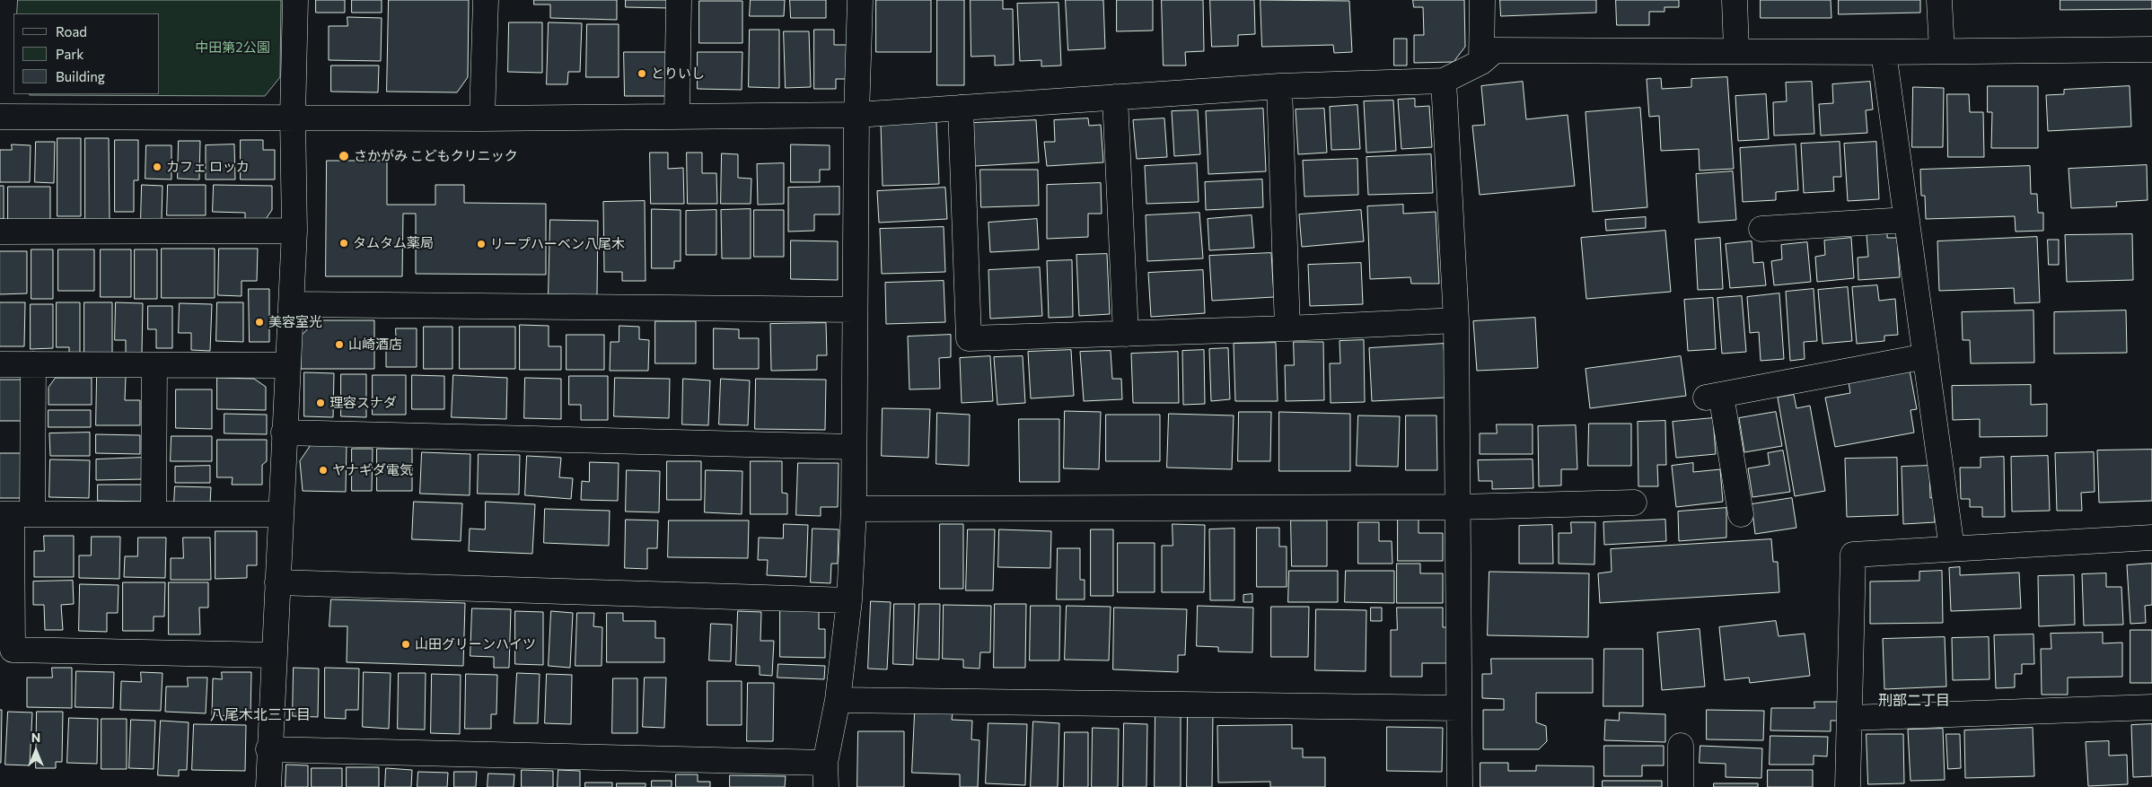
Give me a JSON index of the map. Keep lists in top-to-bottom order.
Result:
{
  "districts": ["刑部二丁目", "八尾木北三丁目"],
  "parks": ["中田第2公園"],
  "places": [
    "とりいし",
    "さかがみ こどもクリニック",
    "カフェ ロッカ",
    "タムタム薬局",
    "リープハーベン八尾木",
    "美容室光",
    "山崎酒店",
    "理容スナダ",
    "ヤナギダ電気",
    "山田グリーンハイツ"
  ],
  "legend": ["Road", "Park", "Building"],
  "north": "top"
}
